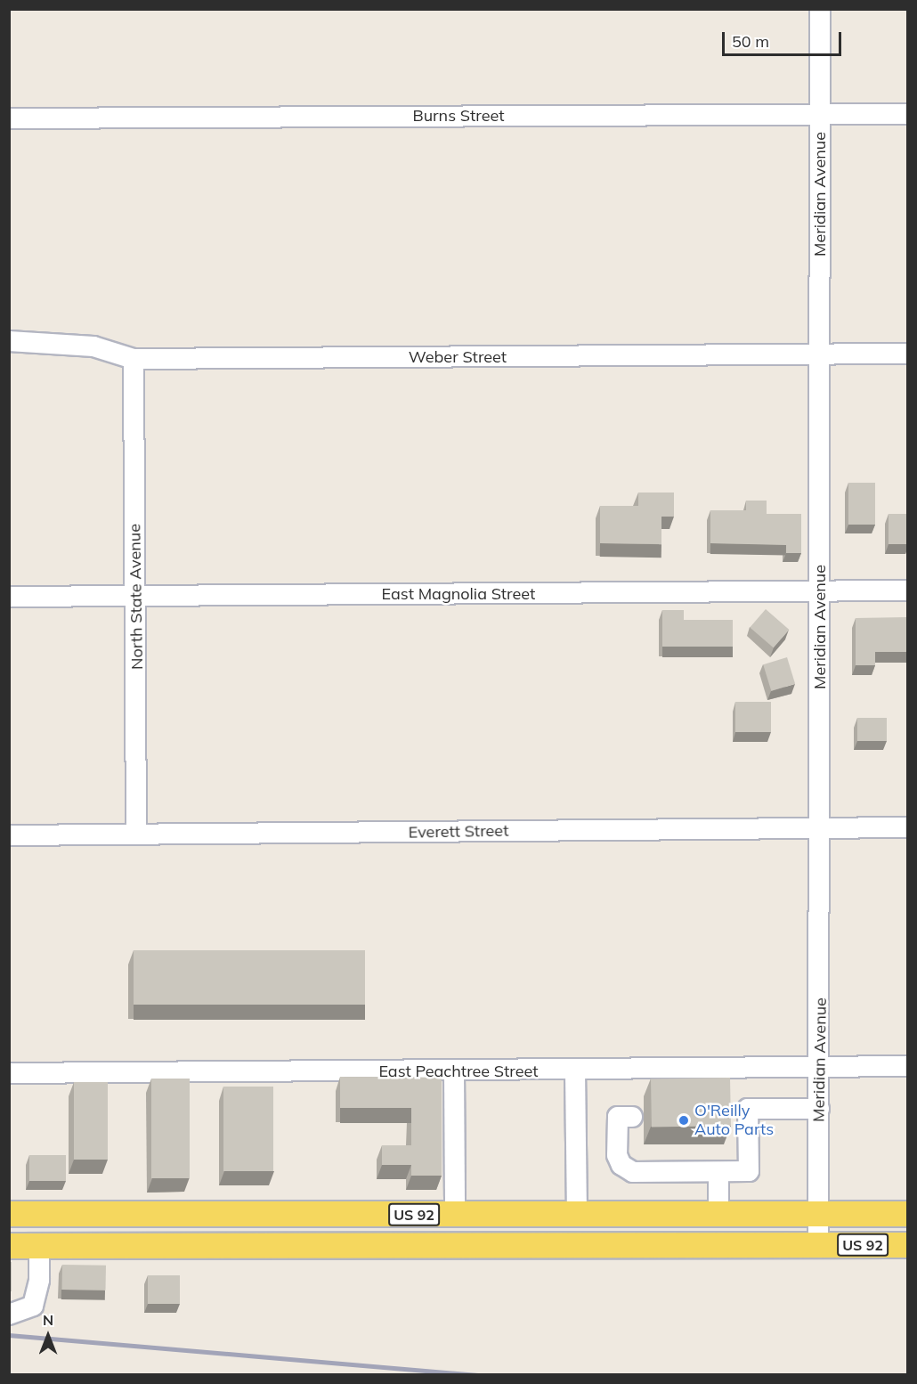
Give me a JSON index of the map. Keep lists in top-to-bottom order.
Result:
{
  "streets": {
    "main road": ["US 92"],
    "street": [
      "Burns Street",
      "Meridian Avenue",
      "Weber Street",
      "East Magnolia Street",
      "North State Avenue",
      "Everett Street",
      "East Peachtree Street"
    ]
  },
  "crossings": [
    ["Burns Street", "Meridian Avenue"],
    ["Meridian Avenue", "Weber Street"],
    ["Meridian Avenue", "East Magnolia Street"],
    ["Meridian Avenue", "Everett Street"],
    ["Meridian Avenue", "East Peachtree Street"],
    ["Meridian Avenue", "US 92"],
    ["Weber Street", "North State Avenue"],
    ["East Magnolia Street", "North State Avenue"],
    ["North State Avenue", "Everett Street"]
  ],
  "places": ["O'Reilly Auto Parts"],
  "scale_bar": "50 m",
  "north": "top"
}
